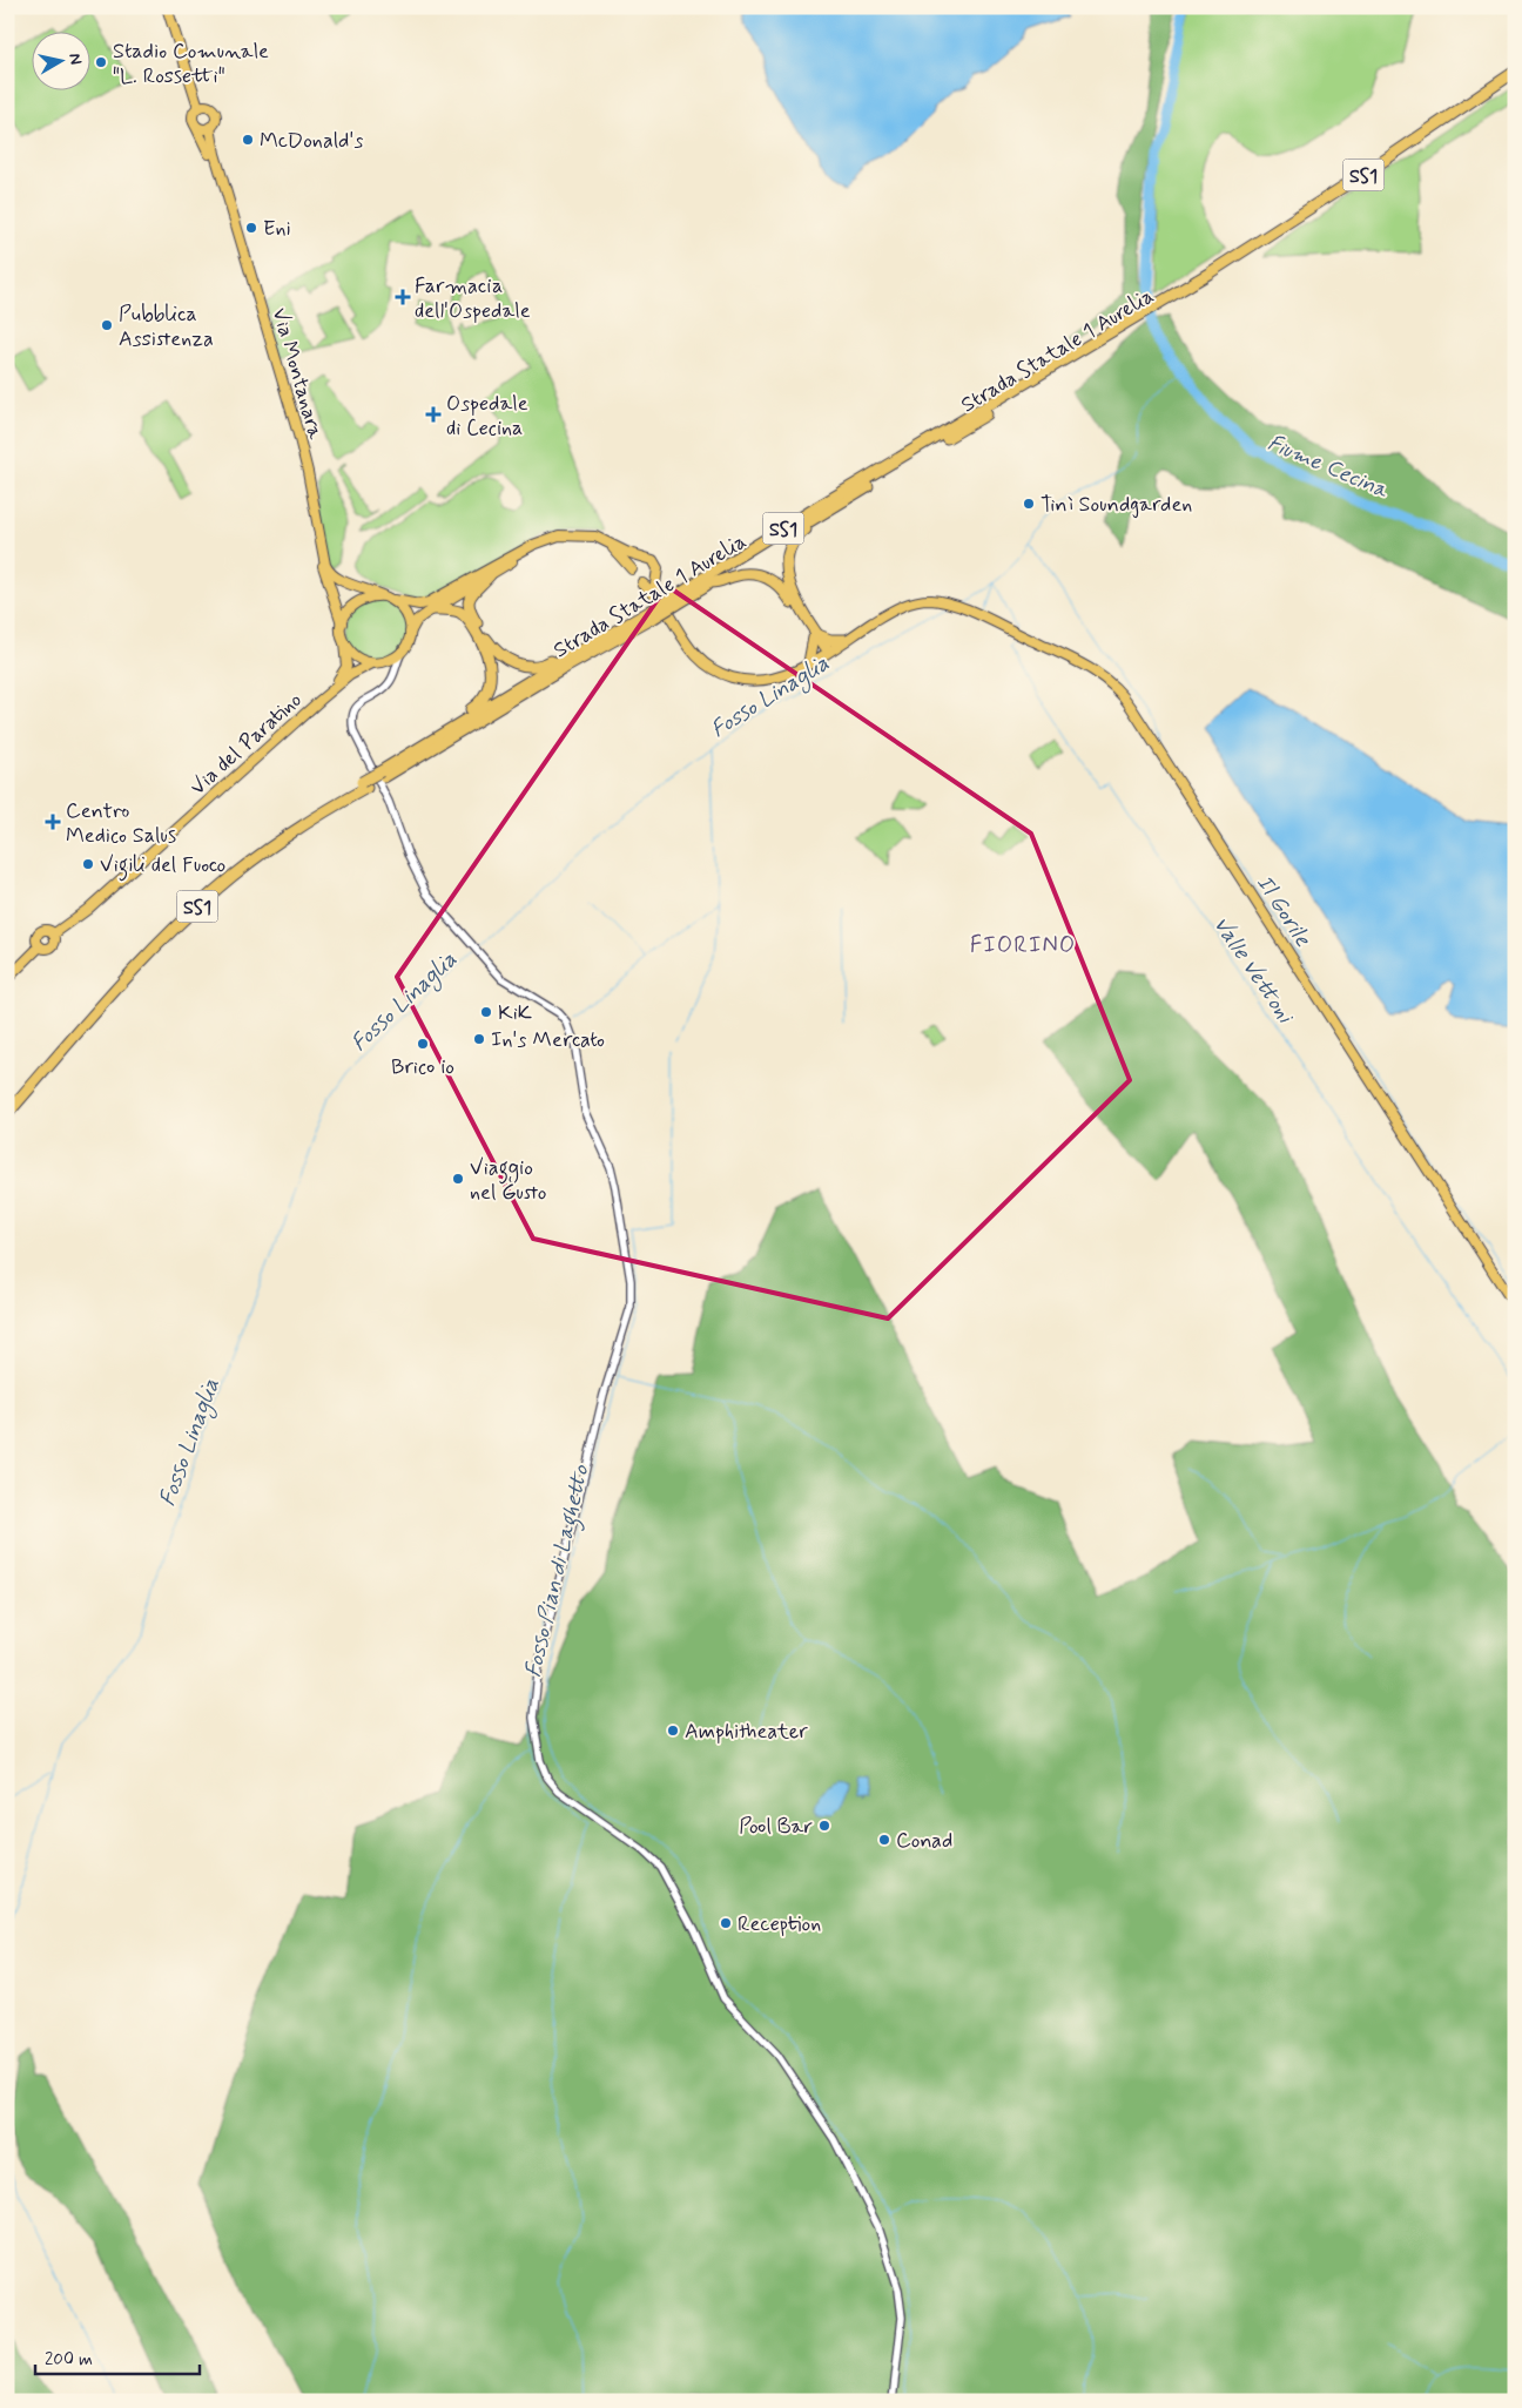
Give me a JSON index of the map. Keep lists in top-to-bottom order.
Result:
{
  "streets": {
    "highway": ["SS1", "Strada Statale 1 Aurelia"],
    "main road": ["Via Montanara", "Via del Paratino"]
  },
  "districts": ["FIORINO"],
  "water": [
    "Fiume Cecina",
    "Fosso Linaglia",
    "Il Gorile",
    "Valle Vettoni",
    "Fosso Pian di Laghetto"
  ],
  "places": {
    "other": [
      "Stadio Comunale \"L. Rossetti\"",
      "McDonald's",
      "Eni",
      "Pubblica Assistenza",
      "Tinì Soundgarden",
      "Vigili del Fuoco",
      "KiK",
      "In's Mercato",
      "Brico io",
      "Viaggio nel Gusto",
      "Amphitheater",
      "Pool Bar",
      "Conad",
      "Reception"
    ],
    "health": ["Farmacia dell'Ospedale", "Ospedale di Cecina", "Centro Medico Salus"]
  },
  "scale_bar": "200 m",
  "north": "right"
}
